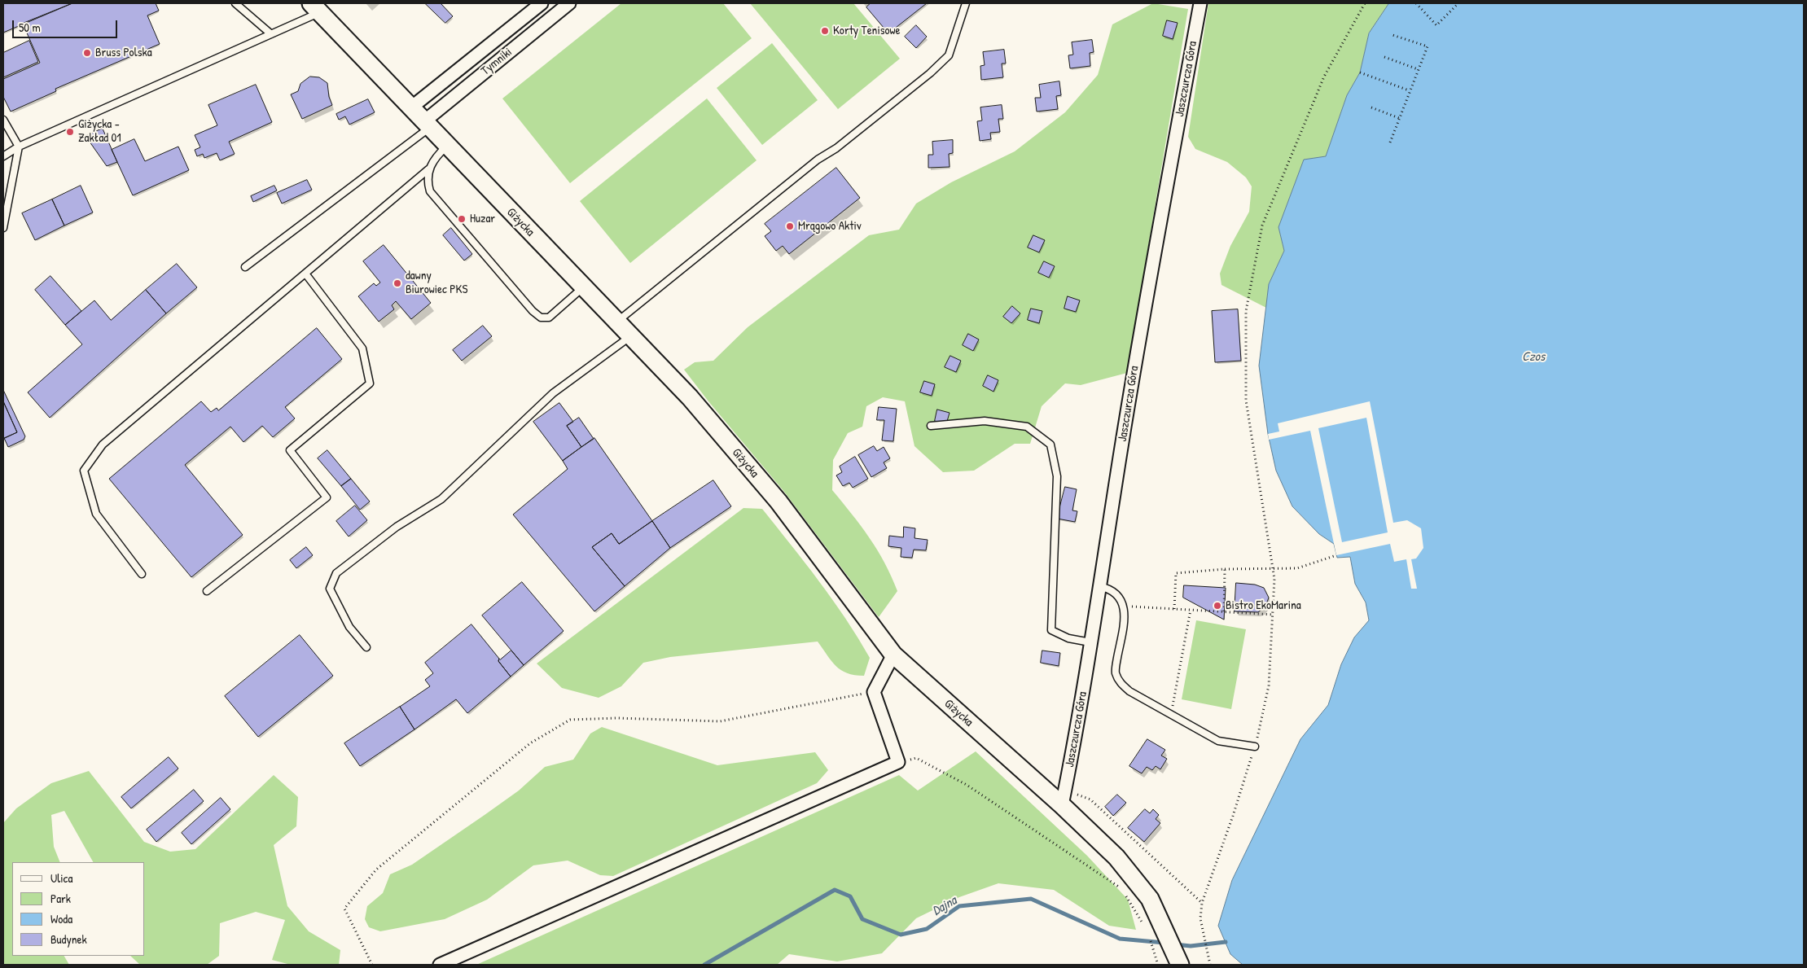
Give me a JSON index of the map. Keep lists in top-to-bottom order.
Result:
{
  "streets": {
    "street": ["Tymniki", "Jaszczurcza Góra", "Giżycka"]
  },
  "crossings": [
    ["Tymniki", "Giżycka"],
    ["Jaszczurcza Góra", "Giżycka"]
  ],
  "water": ["Czos", "Dajna"],
  "places": [
    "Korty Tenisowe",
    "Bruss Polska",
    "Giżycka - Zakład 01",
    "Huzar",
    "Mrągowo Aktiv",
    "dawny Biurowiec PKS",
    "Bistro EkoMarina"
  ],
  "legend": [
    "Ulica",
    "Park",
    "Woda",
    "Budynek"
  ],
  "scale_bar": "50 m"
}
